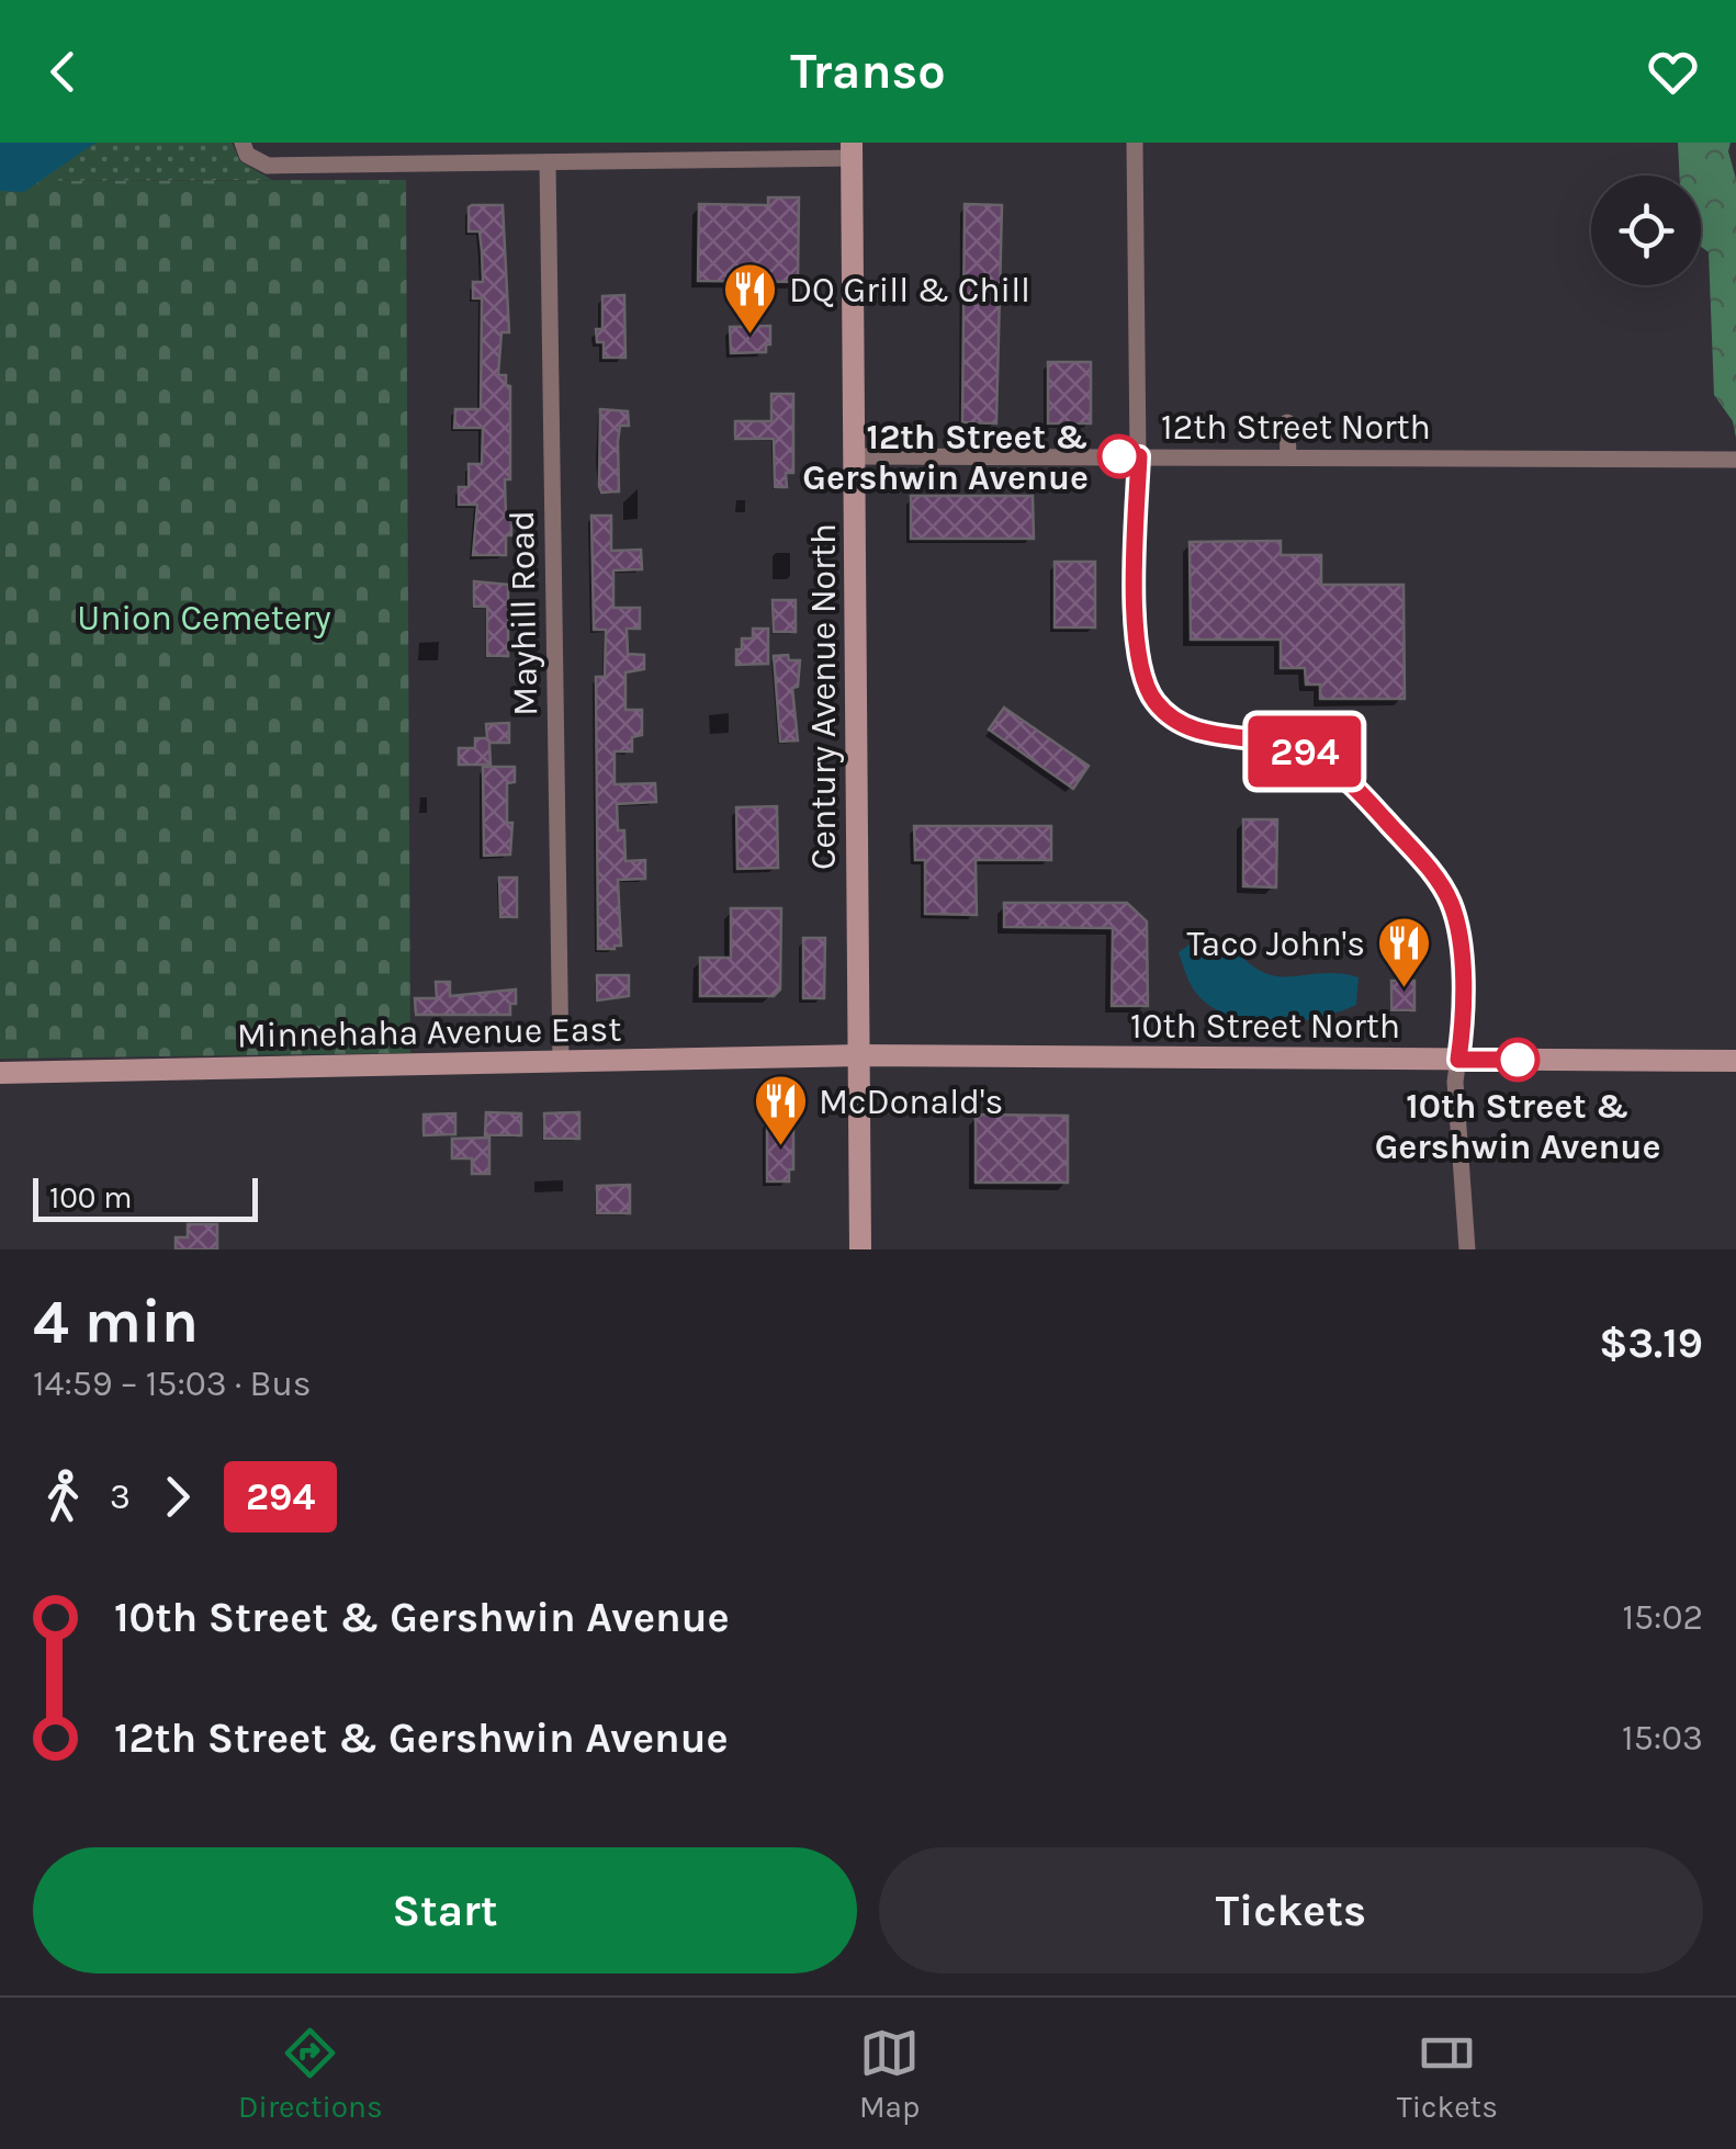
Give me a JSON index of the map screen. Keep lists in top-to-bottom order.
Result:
{
  "streets": {
    "main road": ["Century Avenue North", "10th Street North", "Minnehaha Avenue East"],
    "street": ["12th Street North", "Mayhill Road"]
  },
  "crossings": [
    ["12th Street North", "Century Avenue North"],
    ["Mayhill Road", "Minnehaha Avenue East"],
    ["Century Avenue North", "10th Street North"],
    ["Century Avenue North", "Minnehaha Avenue East"],
    ["10th Street North", "Minnehaha Avenue East"]
  ],
  "parks": ["Union Cemetery"],
  "places": {
    "restaurant": ["DQ Grill & Chill", "Taco John's", "McDonald's"],
    "other": ["12th Street & Gershwin Avenue", "10th Street & Gershwin Avenue"]
  },
  "lines": ["bus line 294"],
  "scale_bar": "100 m",
  "page": {
    "header": "Transo",
    "on_map": "294",
    "scale": "100 m",
    "heading": ["4 min", "14:59 – 15:03 · Bus", "$3.19"],
    "legs": ["3", "294"],
    "list": [
      {
        "name": "10th Street & Gershwin Avenue",
        "value": "15:02"
      },
      {
        "name": "12th Street & Gershwin Avenue",
        "value": "15:03"
      }
    ],
    "buttons": ["Start", "Tickets"],
    "tabs": ["Directions", "Map", "Tickets"]
  }
}
